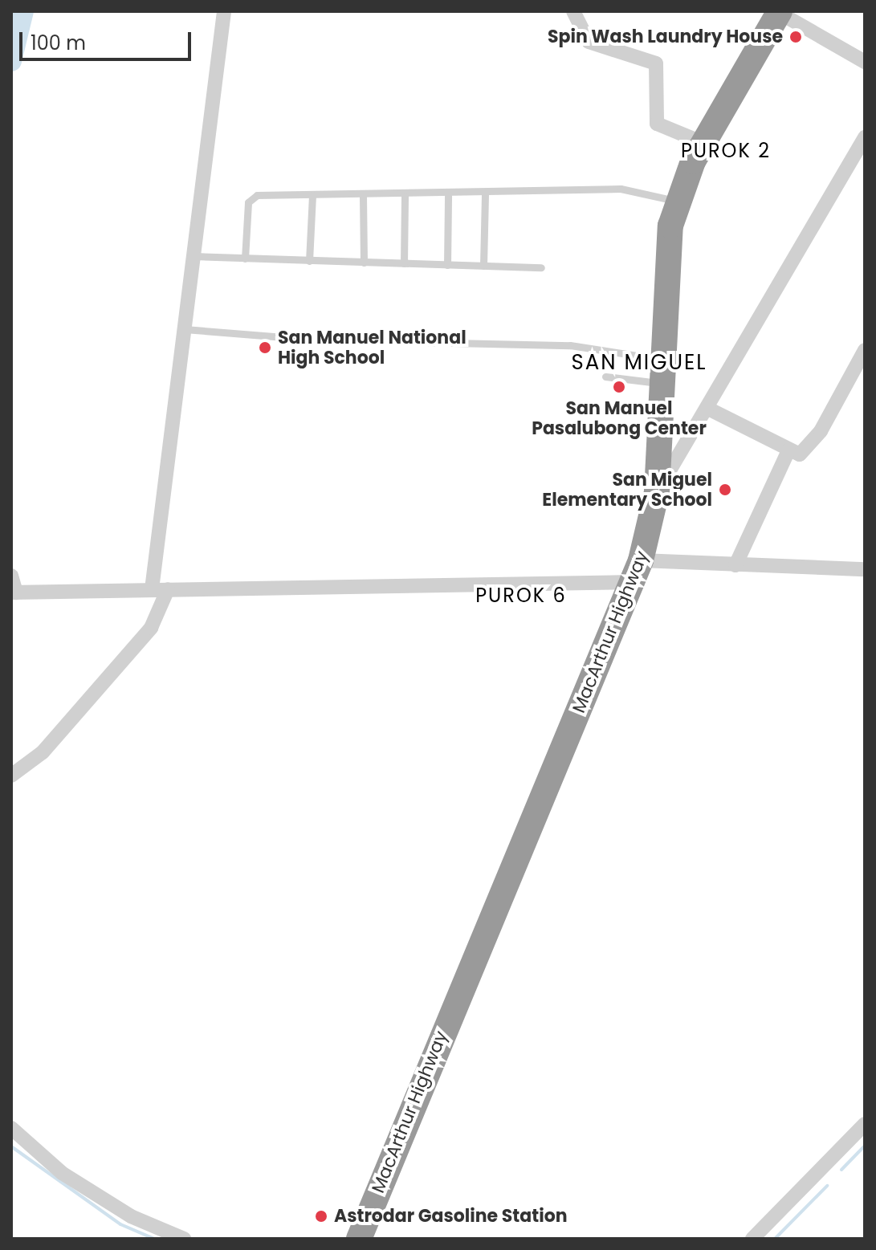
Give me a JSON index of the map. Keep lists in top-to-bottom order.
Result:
{
  "streets": {
    "highway": ["MacArthur Highway"]
  },
  "districts": ["PUROK 2", "SAN MIGUEL", "PUROK 6"],
  "places": [
    "Spin Wash Laundry House",
    "San Manuel National High School",
    "San Manuel Pasalubong Center",
    "San Miguel Elementary School",
    "Astrodar Gasoline Station"
  ],
  "scale_bar": "100 m"
}
